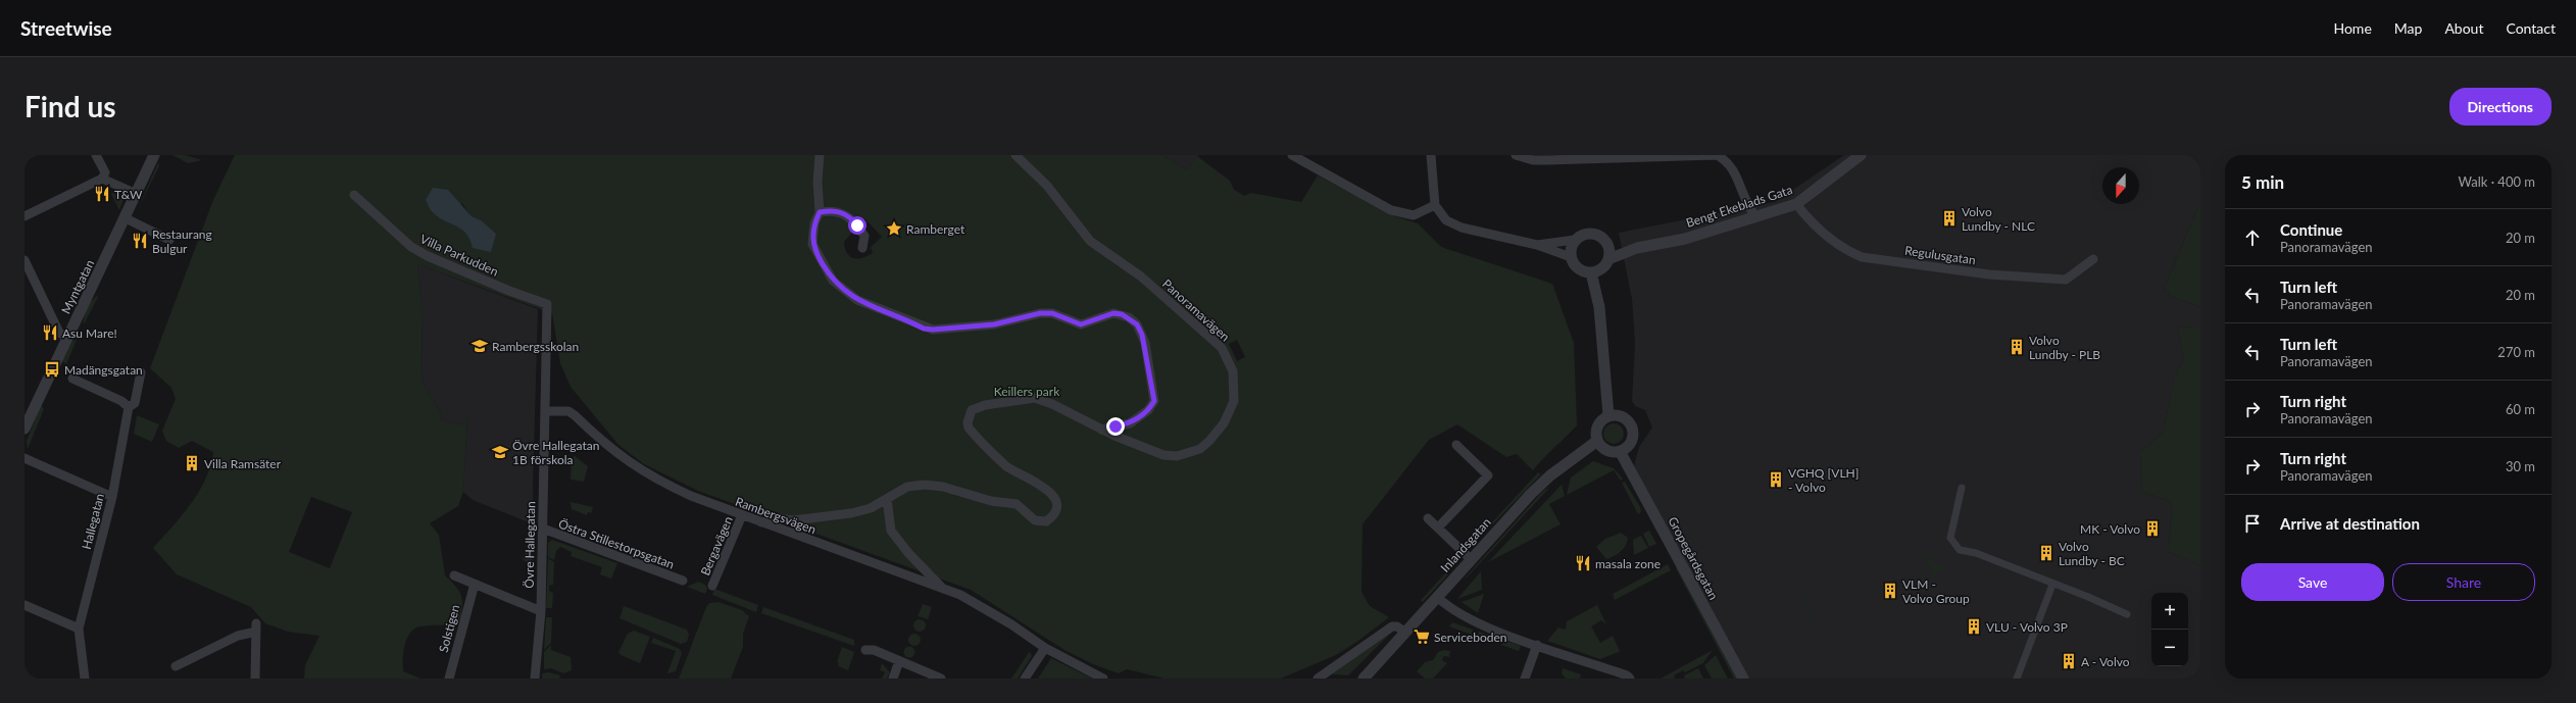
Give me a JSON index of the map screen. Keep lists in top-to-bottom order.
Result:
{
  "streets": {
    "street": [
      "Bengt Ekeblads Gata",
      "Villa Parkudden",
      "Regulusgatan",
      "Myntgatan",
      "Panoramavägen",
      "Rambergsvägen",
      "Hallegatan",
      "Östra Stillestorpsgatan",
      "Övre Hallegatan",
      "Inlandsgatan",
      "Bergavägen",
      "Gropegårdsgatan",
      "Solstigen"
    ]
  },
  "crossings": [
    ["Bengt Ekeblads Gata", "Regulusgatan"],
    ["Villa Parkudden", "Rambergsvägen"],
    ["Villa Parkudden", "Övre Hallegatan"],
    ["Panoramavägen", "Rambergsvägen"],
    ["Rambergsvägen", "Övre Hallegatan"],
    ["Rambergsvägen", "Bergavägen"],
    ["Östra Stillestorpsgatan", "Övre Hallegatan"],
    ["Inlandsgatan", "Gropegårdsgatan"]
  ],
  "parks": ["Keillers park"],
  "places": {
    "restaurant": [
      "T&W",
      "Restaurang Bulgur",
      "Asu Mare!",
      "masala zone"
    ],
    "building": [
      "Volvo Lundby - NLC",
      "Volvo Lundby - PLB",
      "Villa Ramsäter",
      "VGHQ [VLH] - Volvo",
      "MK - Volvo",
      "Volvo Lundby - BC",
      "VLM - Volvo Group",
      "VLU - Volvo 3P",
      "A - Volvo"
    ],
    "place": ["Ramberget"],
    "school or university": ["Rambergsskolan", "Övre Hallegatan 1B förskola"],
    "bus stop": ["Madängsgatan"],
    "supermarket": ["Serviceboden"]
  },
  "north": "bottom",
  "page": {
    "header": "Streetwise",
    "nav": [
      "Home",
      "Map",
      "About",
      "Contact"
    ],
    "buttons": [
      "Directions",
      ["Save", "Share"]
    ],
    "title": "Find us",
    "heading": ["5 min", "Walk · 400 m"],
    "list": [
      ["Continue", "Panoramavägen", "20 m"],
      ["Turn left", "Panoramavägen", "20 m"],
      ["Turn left", "Panoramavägen", "270 m"],
      ["Turn right", "Panoramavägen", "60 m"],
      ["Turn right", "Panoramavägen", "30 m"],
      "Arrive at destination"
    ],
    "map_buttons": ["+", "−"]
  }
}
